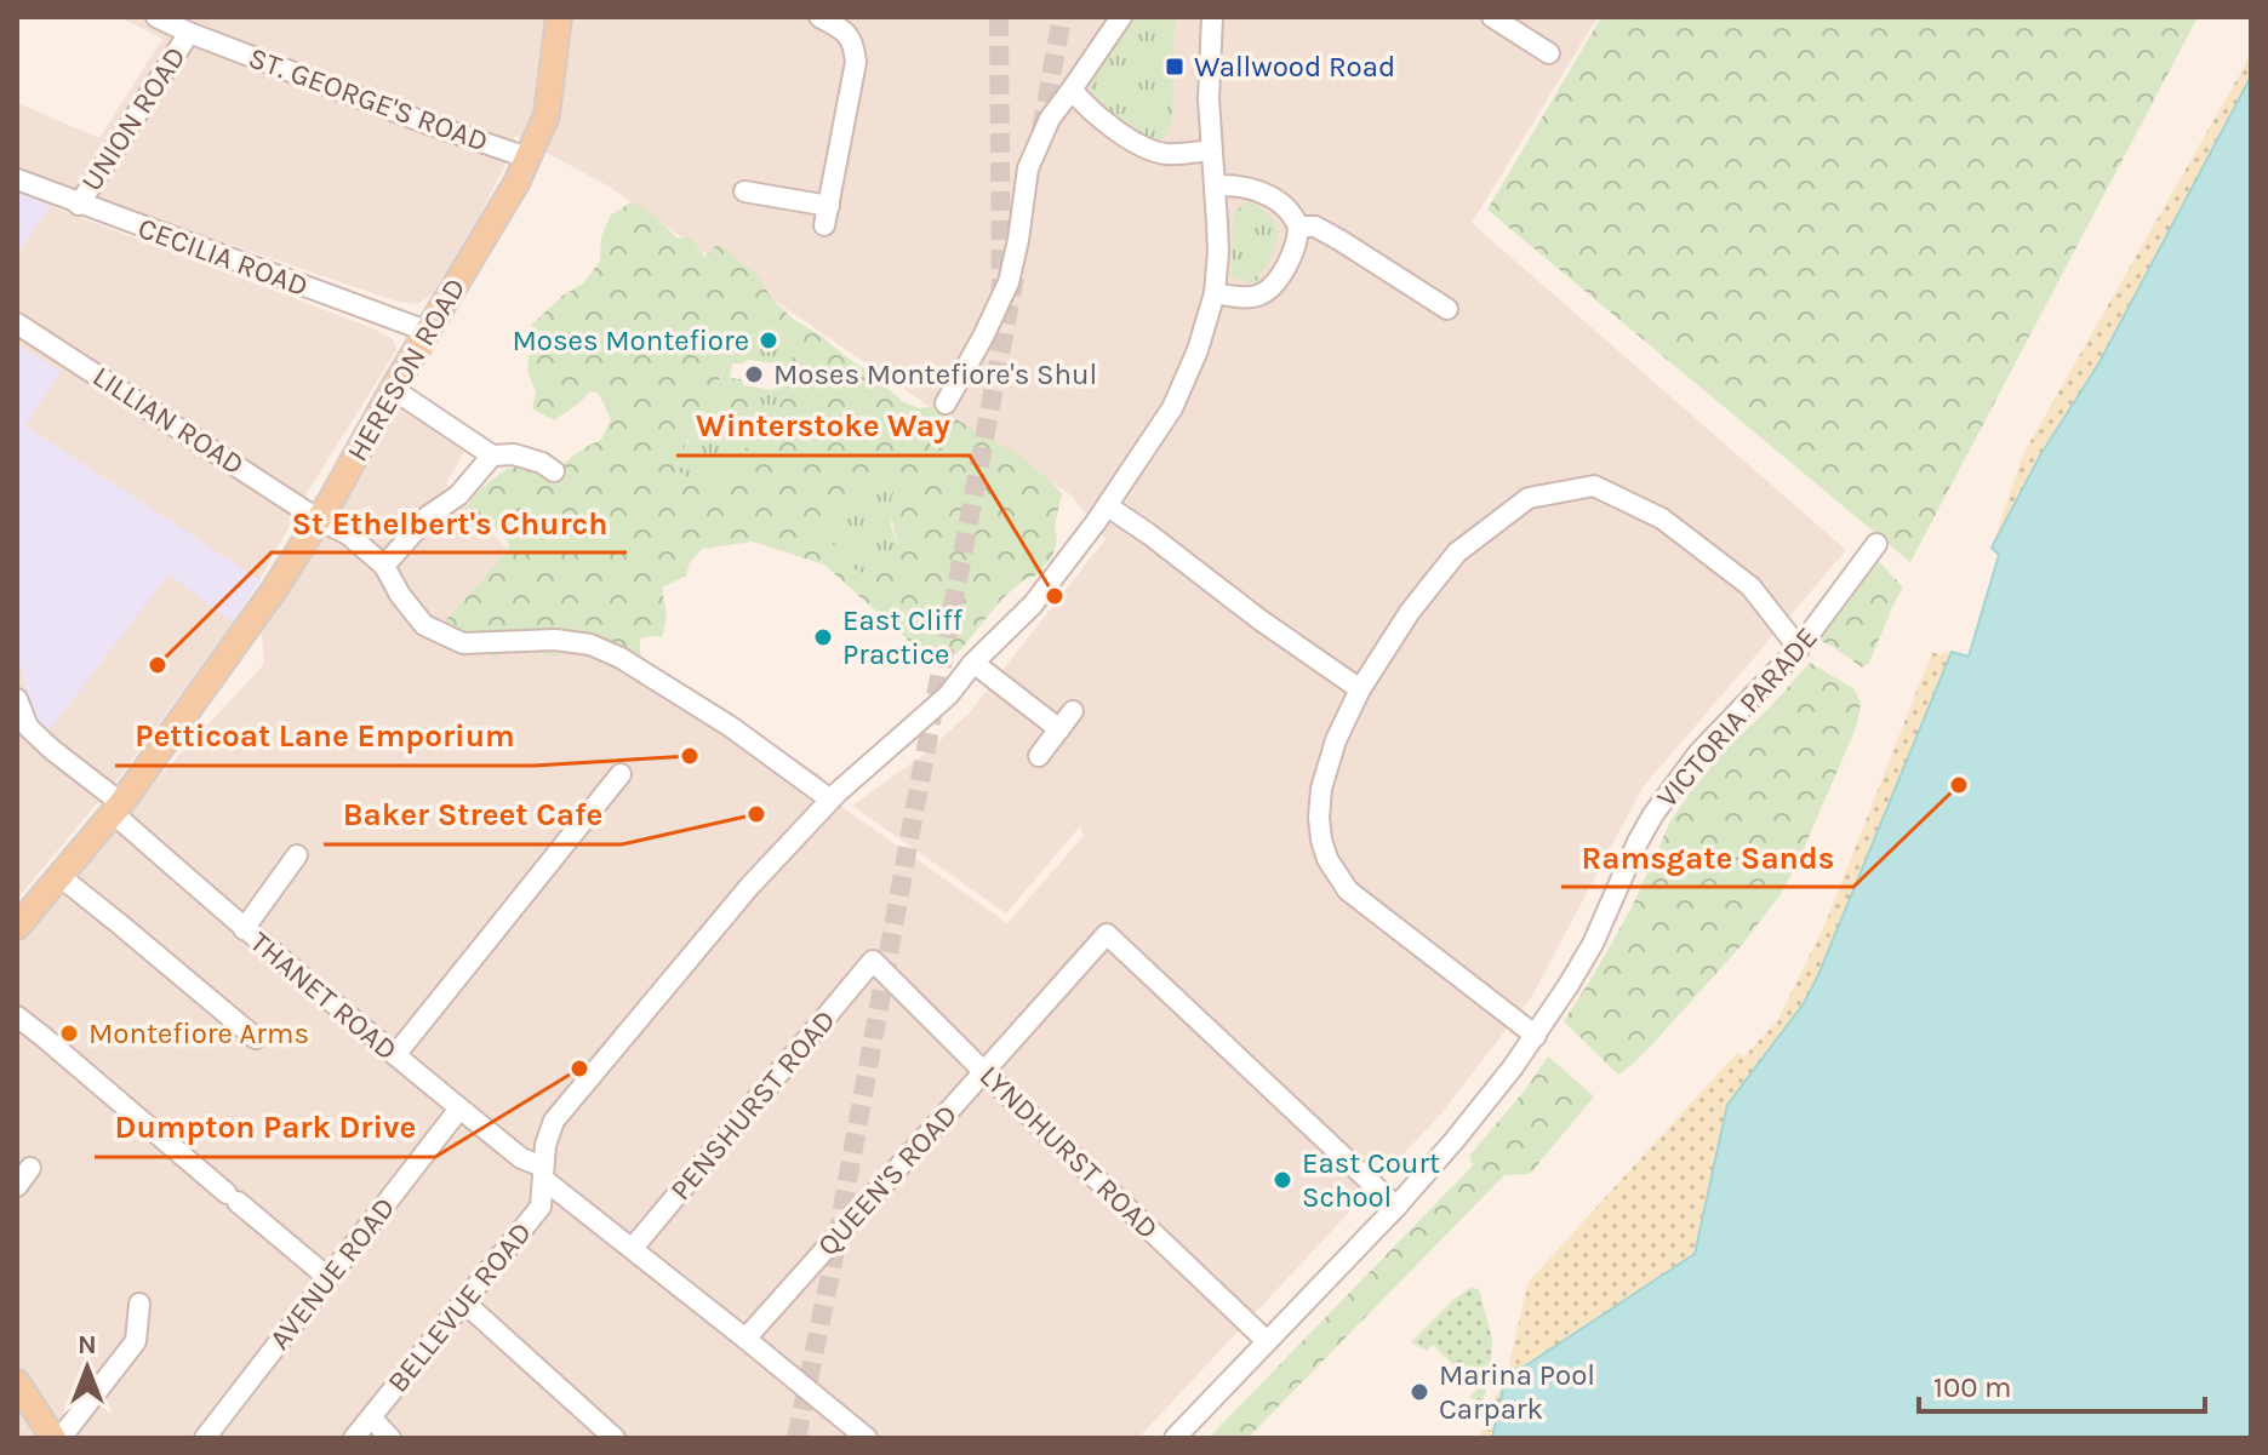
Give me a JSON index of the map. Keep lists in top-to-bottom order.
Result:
{
  "streets": {
    "main road": ["HERESON ROAD"],
    "street": [
      "ST. GEORGE'S ROAD",
      "UNION ROAD",
      "CECILIA ROAD",
      "LILLIAN ROAD",
      "VICTORIA PARADE",
      "THANET ROAD",
      "PENSHURST ROAD",
      "LYNDHURST ROAD",
      "QUEEN'S ROAD",
      "AVENUE ROAD",
      "BELLEVUE ROAD"
    ]
  },
  "crossings": [
    ["ST. GEORGE'S ROAD", "UNION ROAD"],
    ["ST. GEORGE'S ROAD", "HERESON ROAD"],
    ["UNION ROAD", "CECILIA ROAD"],
    ["CECILIA ROAD", "HERESON ROAD"],
    ["HERESON ROAD", "LILLIAN ROAD"],
    ["HERESON ROAD", "THANET ROAD"],
    ["LILLIAN ROAD", "BELLEVUE ROAD"],
    ["VICTORIA PARADE", "LYNDHURST ROAD"],
    ["VICTORIA PARADE", "QUEEN'S ROAD"],
    ["THANET ROAD", "PENSHURST ROAD"],
    ["THANET ROAD", "QUEEN'S ROAD"],
    ["THANET ROAD", "AVENUE ROAD"],
    ["THANET ROAD", "BELLEVUE ROAD"],
    ["PENSHURST ROAD", "LYNDHURST ROAD"],
    ["LYNDHURST ROAD", "QUEEN'S ROAD"]
  ],
  "places": {
    "transit": ["Wallwood Road"],
    "other": [
      "Moses Montefiore",
      "Moses Montefiore's Shul",
      "Winterstoke Way",
      "East Cliff Practice",
      "St Ethelbert's Church",
      "Petticoat Lane Emporium",
      "Ramsgate Sands",
      "Baker Street Cafe",
      "Montefiore Arms",
      "Dumpton Park Drive",
      "East Court School",
      "Marina Pool Carpark"
    ]
  },
  "scale_bar": "100 m",
  "north": "top"
}
